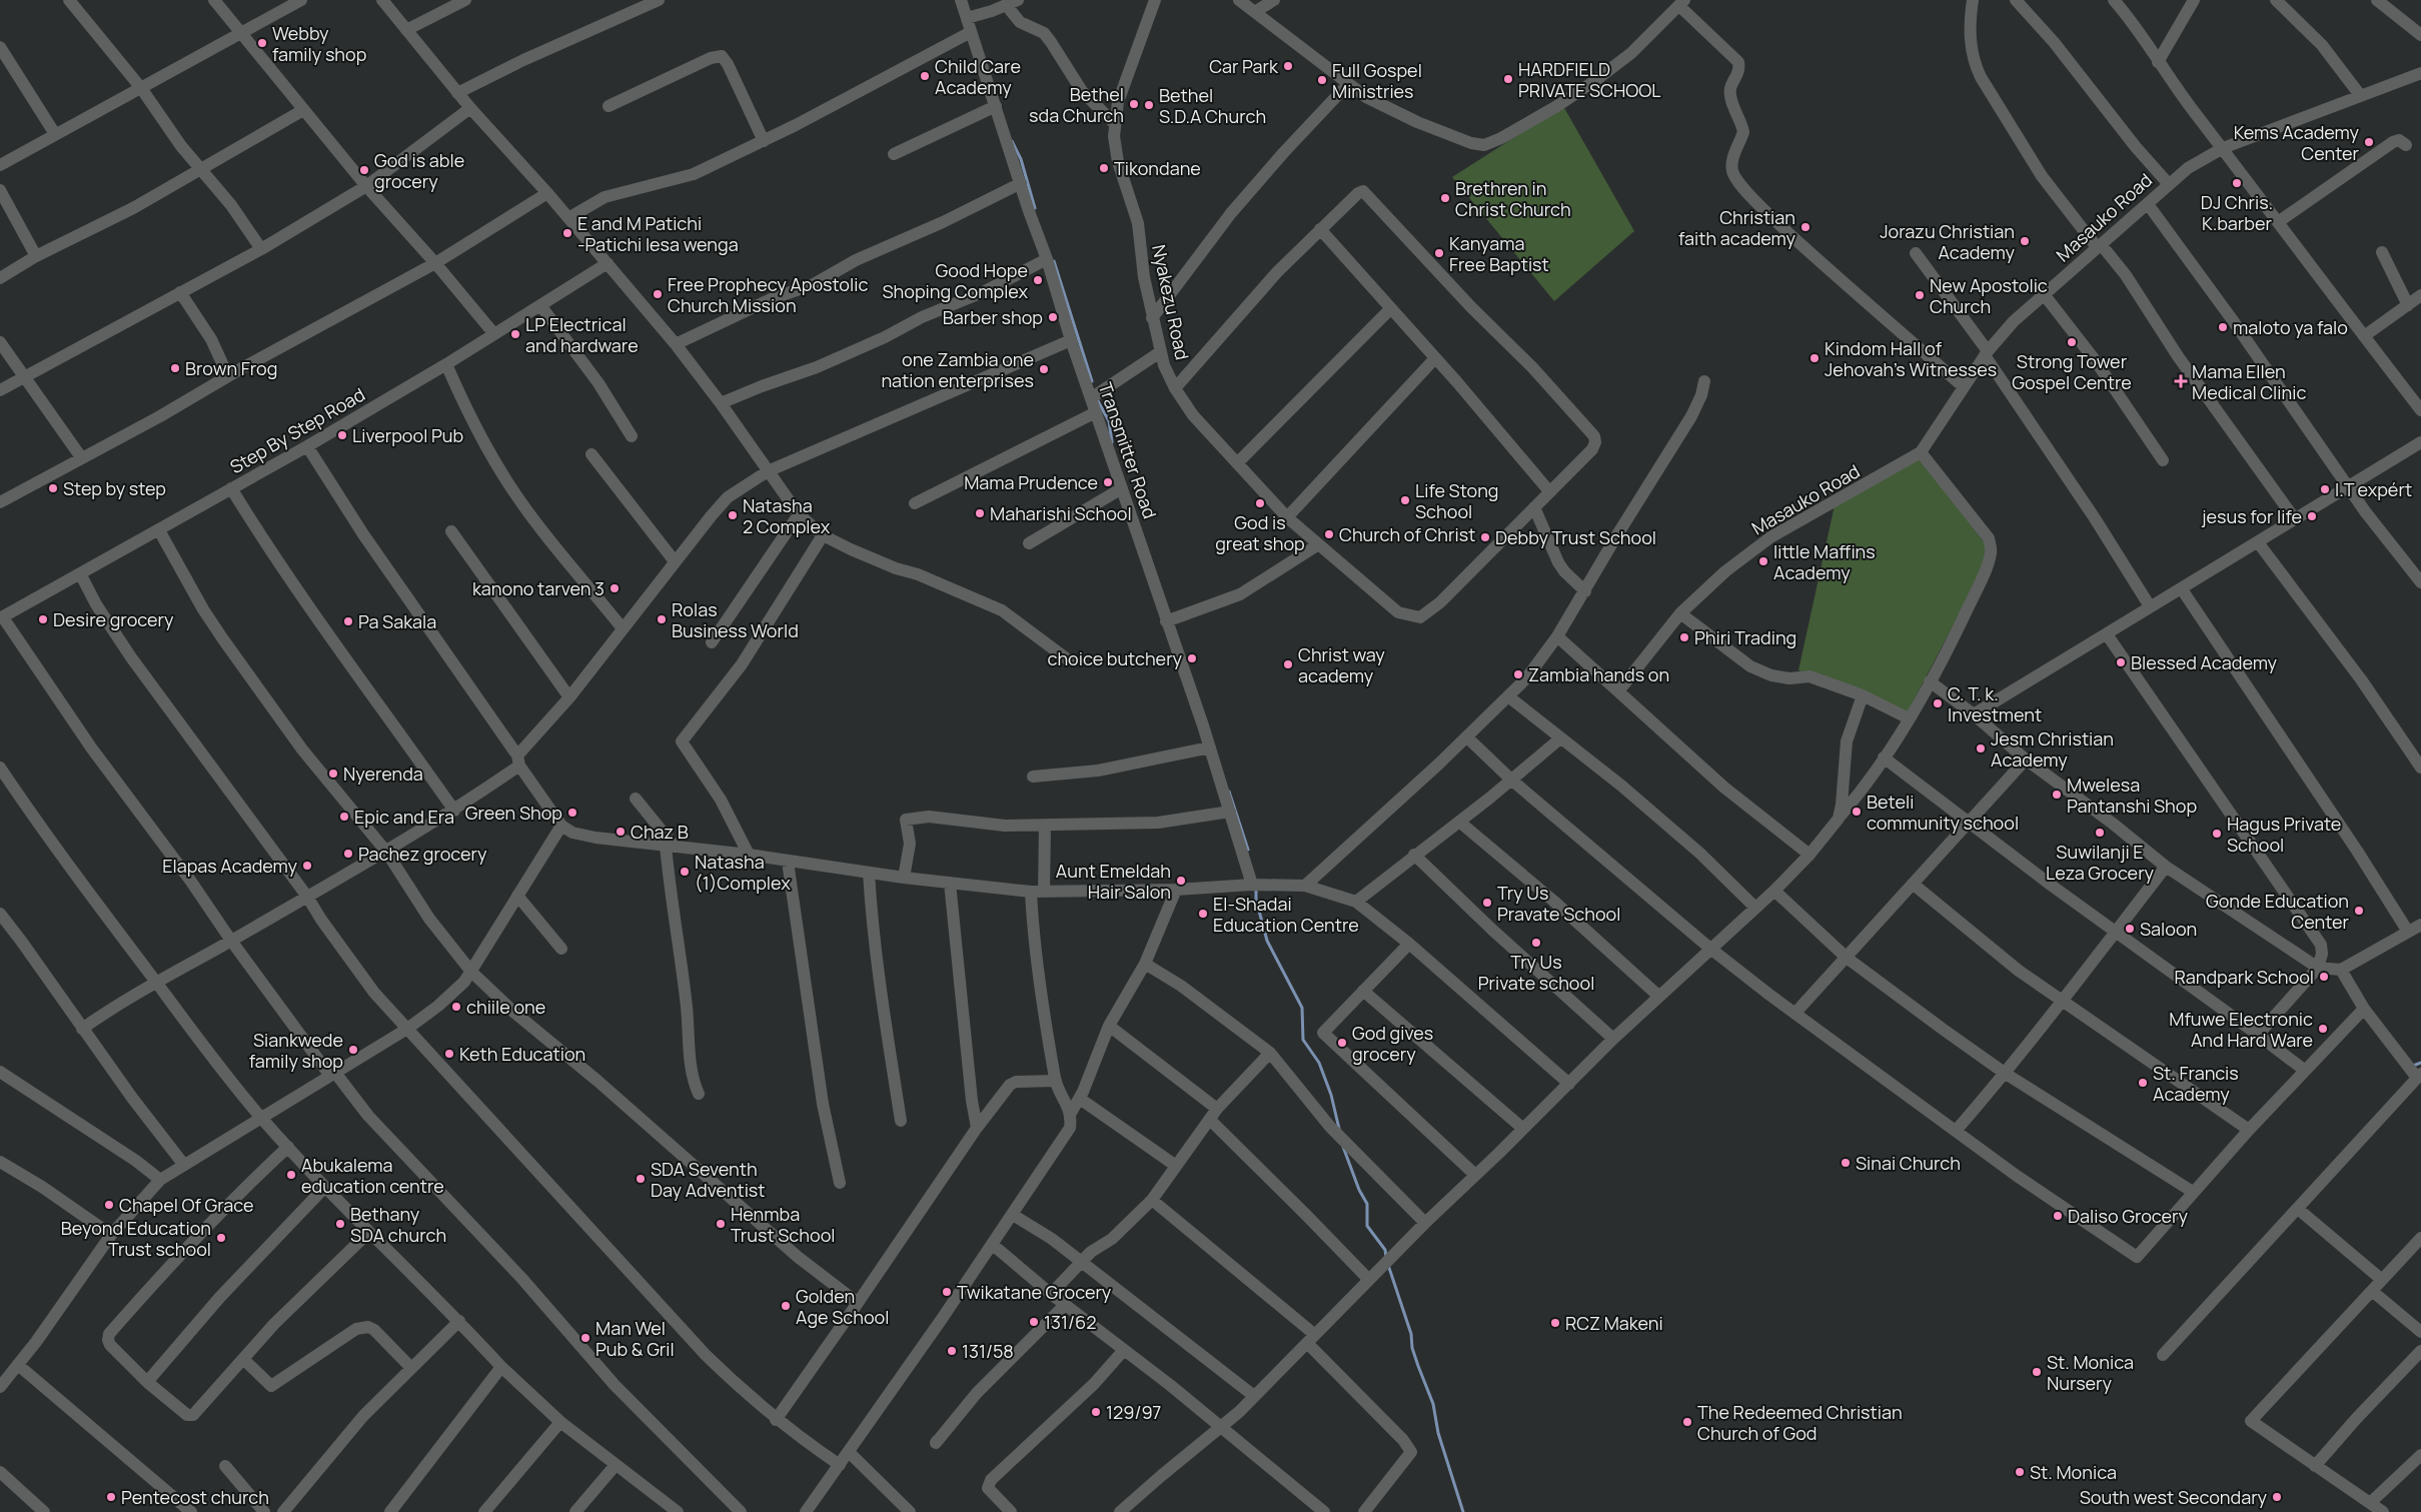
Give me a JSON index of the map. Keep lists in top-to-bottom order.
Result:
{
  "streets": {
    "street": [
      "Masauko Road",
      "Nyakezu Road",
      "Step By Step Road",
      "Transmitter Road"
    ]
  },
  "places": {
    "other": [
      "Webby family shop",
      "Car Park",
      "Child Care Academy",
      "HARDFIELD PRIVATE SCHOOL",
      "Full Gospel Ministries",
      "Bethel sda Church",
      "Bethel S.D.A Church",
      "Kems Academy Center",
      "Tikondane",
      "God is able grocery",
      "DJ Chris. K.barber",
      "Brethren in Christ Church",
      "Christian faith academy",
      "E and M Patichi -Patichi lesa wenga",
      "Jorazu Christian Academy",
      "Kanyama Free Baptist",
      "Good Hope Shoping Complex",
      "Free Prophecy Apostolic Church Mission",
      "New Apostolic Church",
      "Barber shop",
      "maloto ya falo",
      "LP Electrical and hardware",
      "Strong Tower Gospel Centre",
      "Kindom Hall of Jehovah's Witnesses",
      "Brown Frog",
      "one Zambia one nation enterprises",
      "Liverpool Pub",
      "Mama Prudence",
      "Step by step",
      "I.T expért",
      "Life Stong School",
      "God is great shop",
      "Maharishi School",
      "Natasha 2 Complex",
      "jesus for life",
      "Church of Christ",
      "Debby Trust School",
      "little Maffins Academy",
      "kanono tarven 3",
      "Desire grocery",
      "Rolas Business World",
      "Pa Sakala",
      "Phiri Trading",
      "choice butchery",
      "Blessed Academy",
      "Christ way academy",
      "Zambia hands on",
      "C. T. k. Investment",
      "Jesm Christian Academy",
      "Nyerenda",
      "Mwelesa Pantanshi Shop",
      "Beteli community school",
      "Green Shop",
      "Epic and Era",
      "Chaz B",
      "Suwilanji E Leza Grocery",
      "Hagus Private School",
      "Pachez grocery",
      "Elapas Academy",
      "Natasha (1)Complex",
      "Aunt Emeldah Hair Salon",
      "Try Us Pravate School",
      "Gonde Education Center",
      "El-Shadai Education Centre",
      "Saloon",
      "Try Us Private school",
      "Randpark School",
      "chiile one",
      "Mfuwe Electronic And Hard Ware",
      "God gives grocery",
      "Siankwede family shop",
      "Keth Education",
      "St. Francis Academy",
      "Sinai Church",
      "Abukalema education centre",
      "SDA Seventh Day Adventist",
      "Chapel Of Grace",
      "Daliso Grocery",
      "Bethany SDA church",
      "Henmba Trust School",
      "Beyond Education Trust school",
      "Twikatane Grocery",
      "Golden Age School",
      "131/62",
      "RCZ Makeni",
      "Man Wel Pub & Gril",
      "131/58",
      "St. Monica Nursery",
      "129/97",
      "The Redeemed Christian Church of God",
      "St. Monica",
      "Pentecost church",
      "South west Secondary"
    ],
    "health": ["Mama Ellen Medical Clinic"]
  }
}
